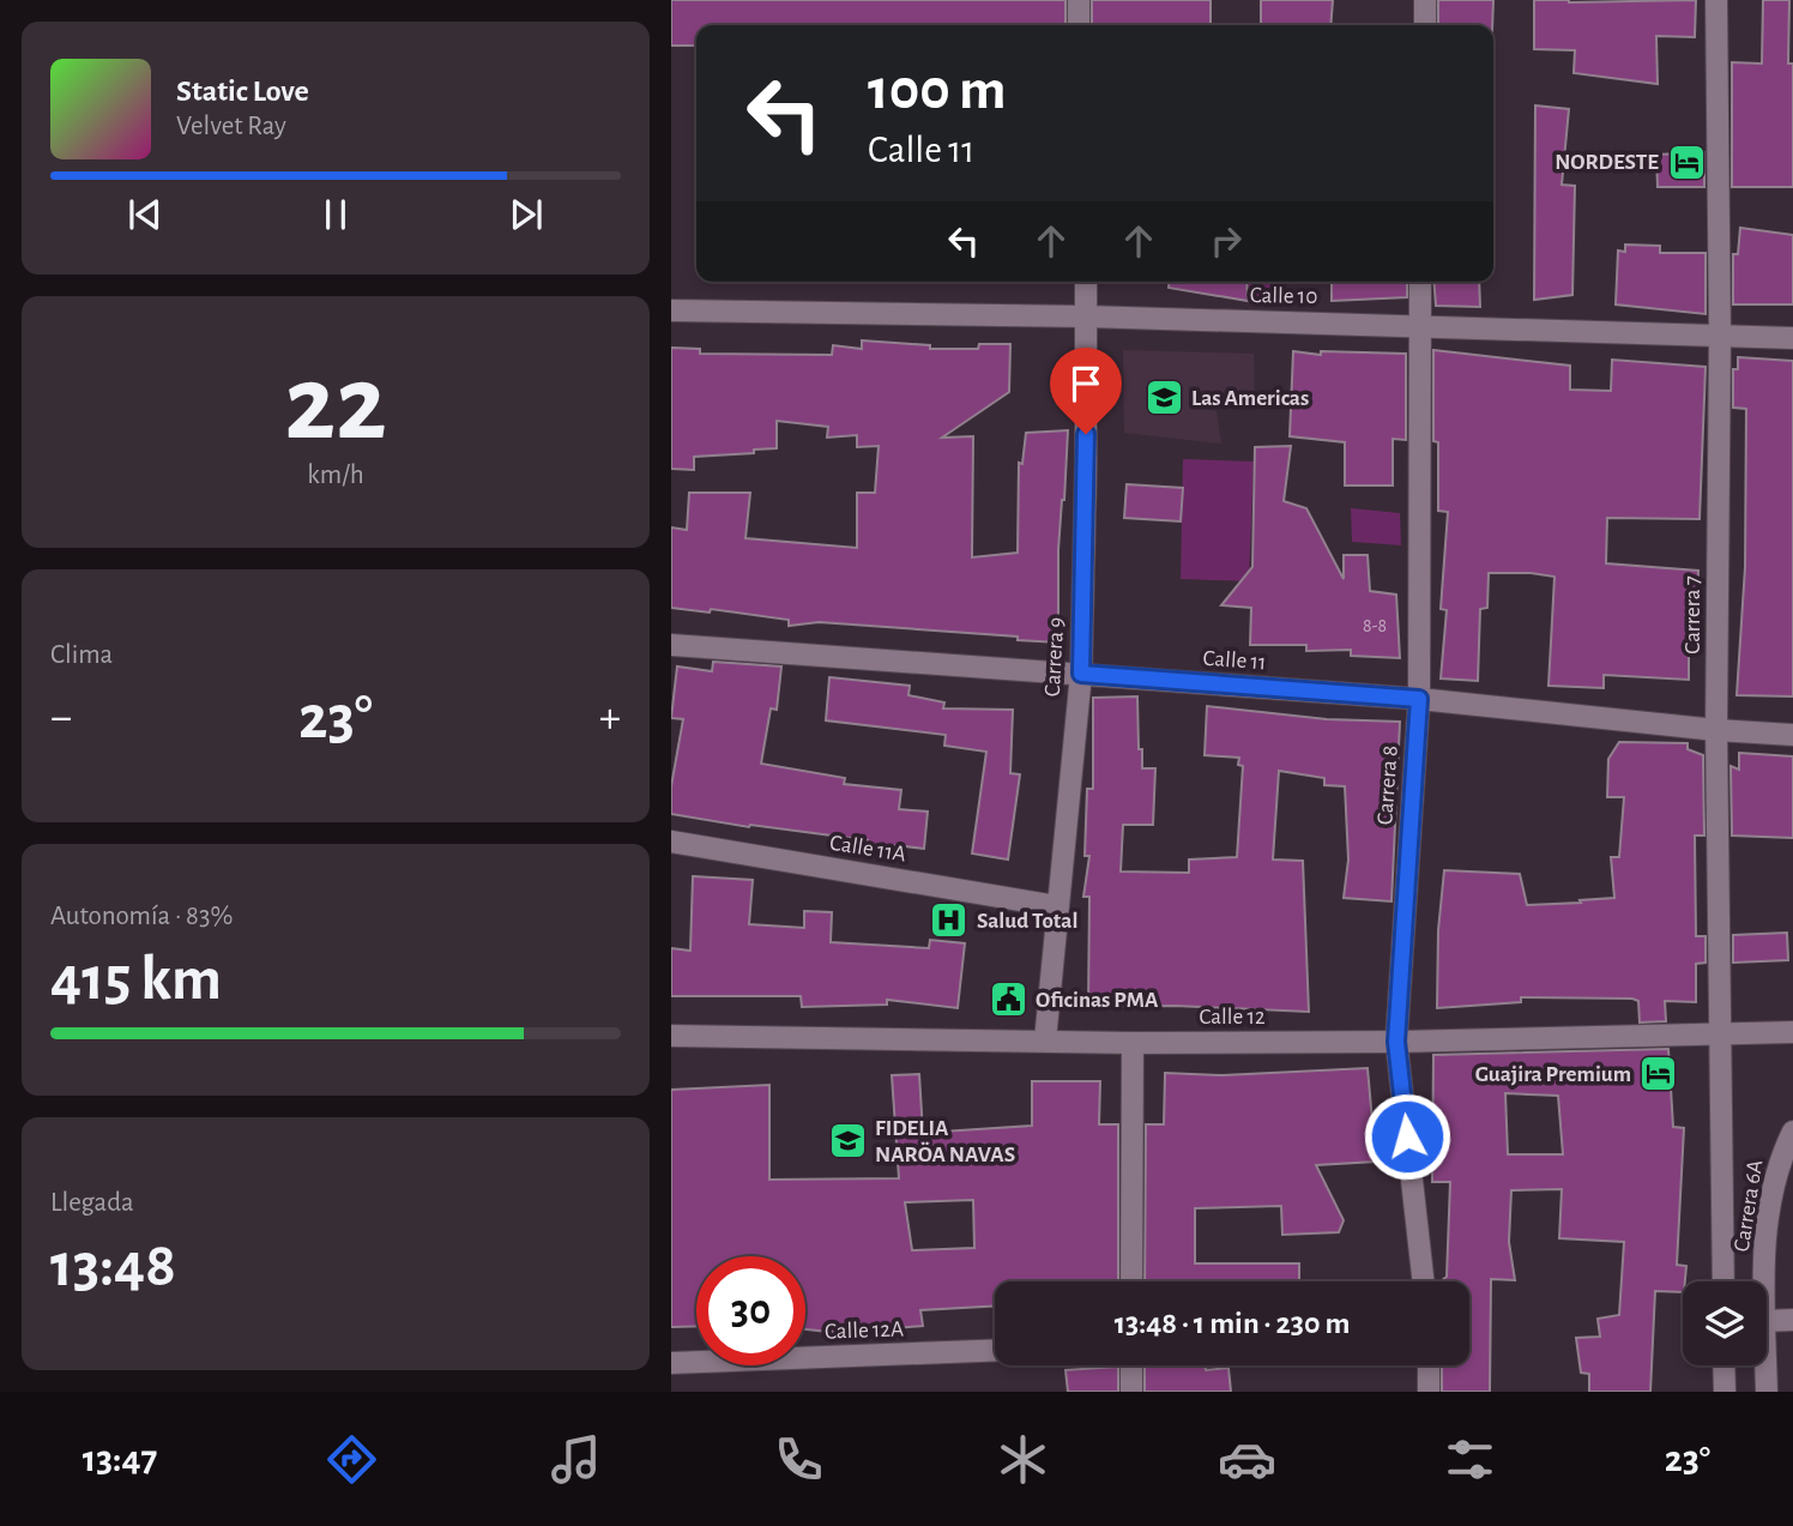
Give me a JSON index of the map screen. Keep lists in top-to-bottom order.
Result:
{
  "streets": {
    "street": [
      "Calle 10",
      "Carrera 7",
      "Carrera 9",
      "Calle 11",
      "Carrera 8",
      "Calle 11A",
      "Calle 12",
      "Carrera 6A",
      "Calle 12A"
    ]
  },
  "crossings": [
    ["Calle 10", "Carrera 7"],
    ["Calle 10", "Carrera 9"],
    ["Calle 10", "Carrera 8"],
    ["Carrera 7", "Calle 11"],
    ["Carrera 7", "Calle 12"],
    ["Carrera 9", "Calle 11"],
    ["Carrera 9", "Calle 11A"],
    ["Carrera 9", "Calle 12"],
    ["Calle 11", "Carrera 8"],
    ["Carrera 8", "Calle 12"]
  ],
  "places": {
    "hotel": ["NORDESTE", "Guajira Premium"],
    "school or university": ["Las Americas", "FIDELIA NARÖA NAVAS"],
    "hospital": ["Salud Total"],
    "public building": ["Oficinas PMA"]
  },
  "house_numbers": ["8-8"],
  "page": {
    "turn": ["100 m", "Calle 11"],
    "song": ["Static Love", "Velvet Ray"],
    "tile": [
      ["22", "km/h"],
      "Clima",
      ["Autonomía · 83%", "415 km"],
      ["Llegada", "13:48"]
    ],
    "heat": ["−", "23°", "+"],
    "limit": "30",
    "trip": "13:48 · 1 min · 230 m",
    "tabs": ["13:47", "23°"]
  }
}
